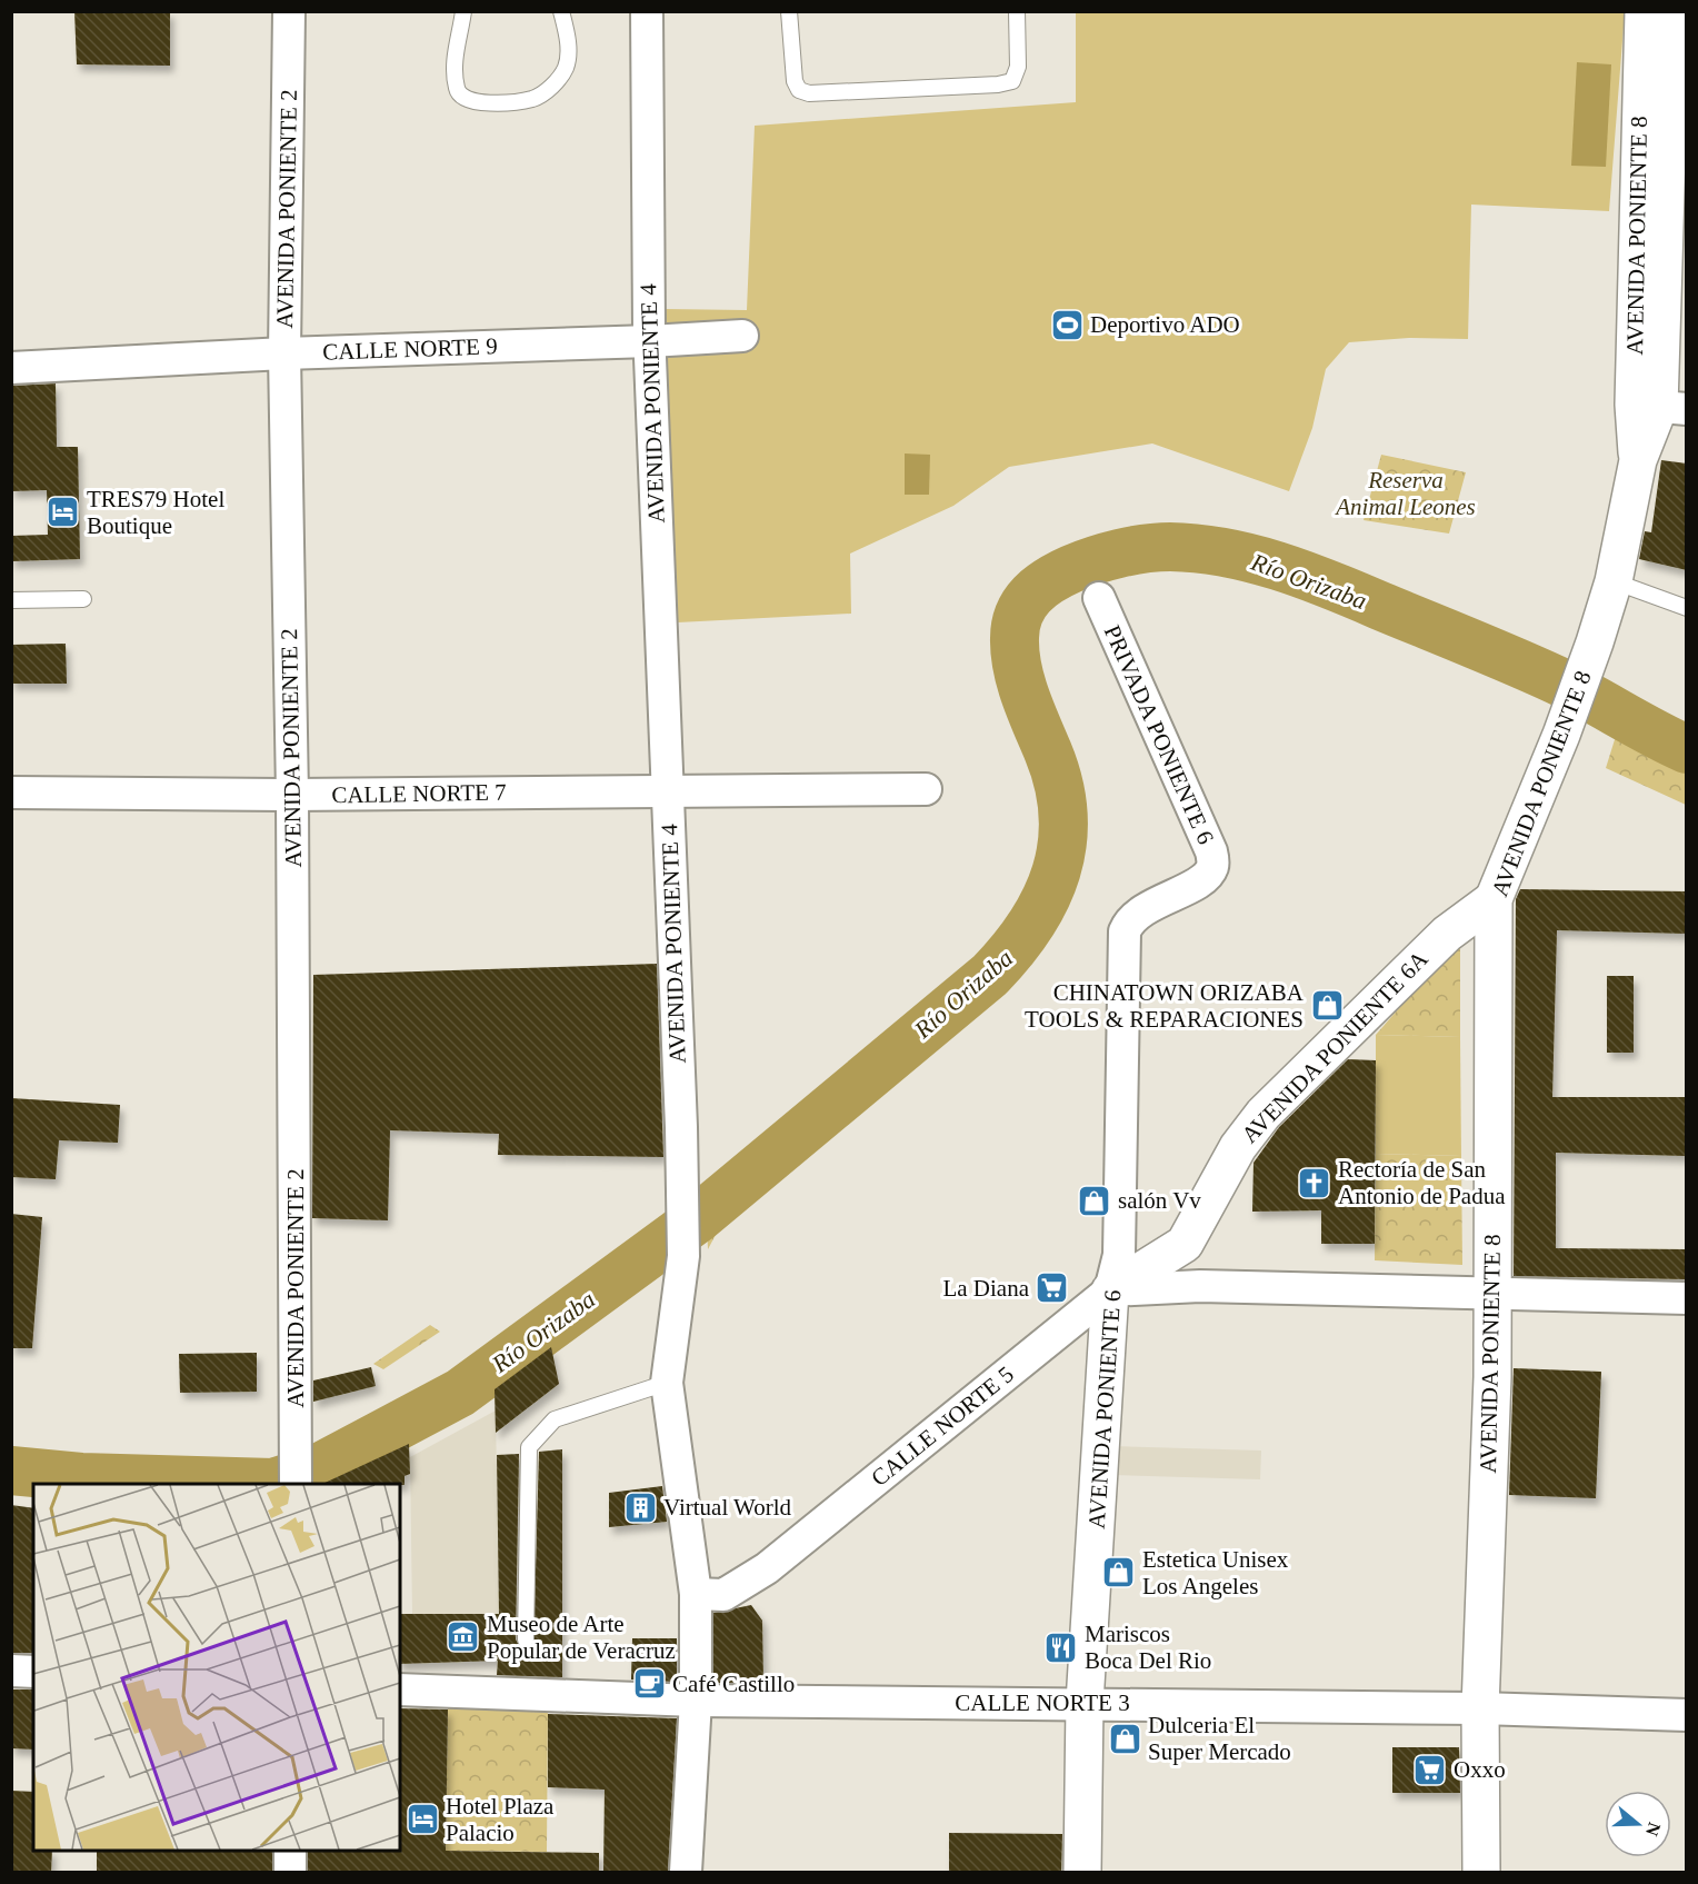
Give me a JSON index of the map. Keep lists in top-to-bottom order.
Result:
{
  "streets": {
    "street": [
      "AVENIDA PONIENTE 2",
      "AVENIDA PONIENTE 8",
      "CALLE NORTE 9",
      "AVENIDA PONIENTE 4",
      "PRIVADA PONIENTE 6",
      "CALLE NORTE 7",
      "AVENIDA PONIENTE 6A",
      "AVENIDA PONIENTE 6",
      "CALLE NORTE 5",
      "CALLE NORTE 3"
    ]
  },
  "crossings": [
    ["AVENIDA PONIENTE 2", "CALLE NORTE 9"],
    ["AVENIDA PONIENTE 2", "CALLE NORTE 7"],
    ["AVENIDA PONIENTE 8", "AVENIDA PONIENTE 6A"],
    ["AVENIDA PONIENTE 8", "CALLE NORTE 3"],
    ["CALLE NORTE 9", "AVENIDA PONIENTE 4"],
    ["AVENIDA PONIENTE 4", "CALLE NORTE 7"],
    ["AVENIDA PONIENTE 4", "CALLE NORTE 5"],
    ["AVENIDA PONIENTE 4", "CALLE NORTE 3"],
    ["PRIVADA PONIENTE 6", "AVENIDA PONIENTE 6"],
    ["AVENIDA PONIENTE 6A", "AVENIDA PONIENTE 6"],
    ["AVENIDA PONIENTE 6A", "CALLE NORTE 5"],
    ["AVENIDA PONIENTE 6", "CALLE NORTE 5"],
    ["AVENIDA PONIENTE 6", "CALLE NORTE 3"]
  ],
  "water": ["Río Orizaba"],
  "parks": ["Reserva Animal Leones"],
  "places": {
    "sports": ["Deportivo ADO"],
    "hotel": ["TRES79 Hotel Boutique", "Hotel Plaza Palacio"],
    "shop": [
      "CHINATOWN ORIZABA TOOLS & REPARACIONES",
      "salón Vv",
      "Estetica Unisex Los Angeles",
      "Dulceria El Super Mercado"
    ],
    "church": ["Rectoría de San Antonio de Padua"],
    "supermarket": ["La Diana", "Oxxo"],
    "building": ["Virtual World"],
    "museum": ["Museo de Arte Popular de Veracruz"],
    "restaurant": ["Mariscos Boca Del Rio"],
    "cafe": ["Café Castillo"]
  },
  "north": "right"
}
